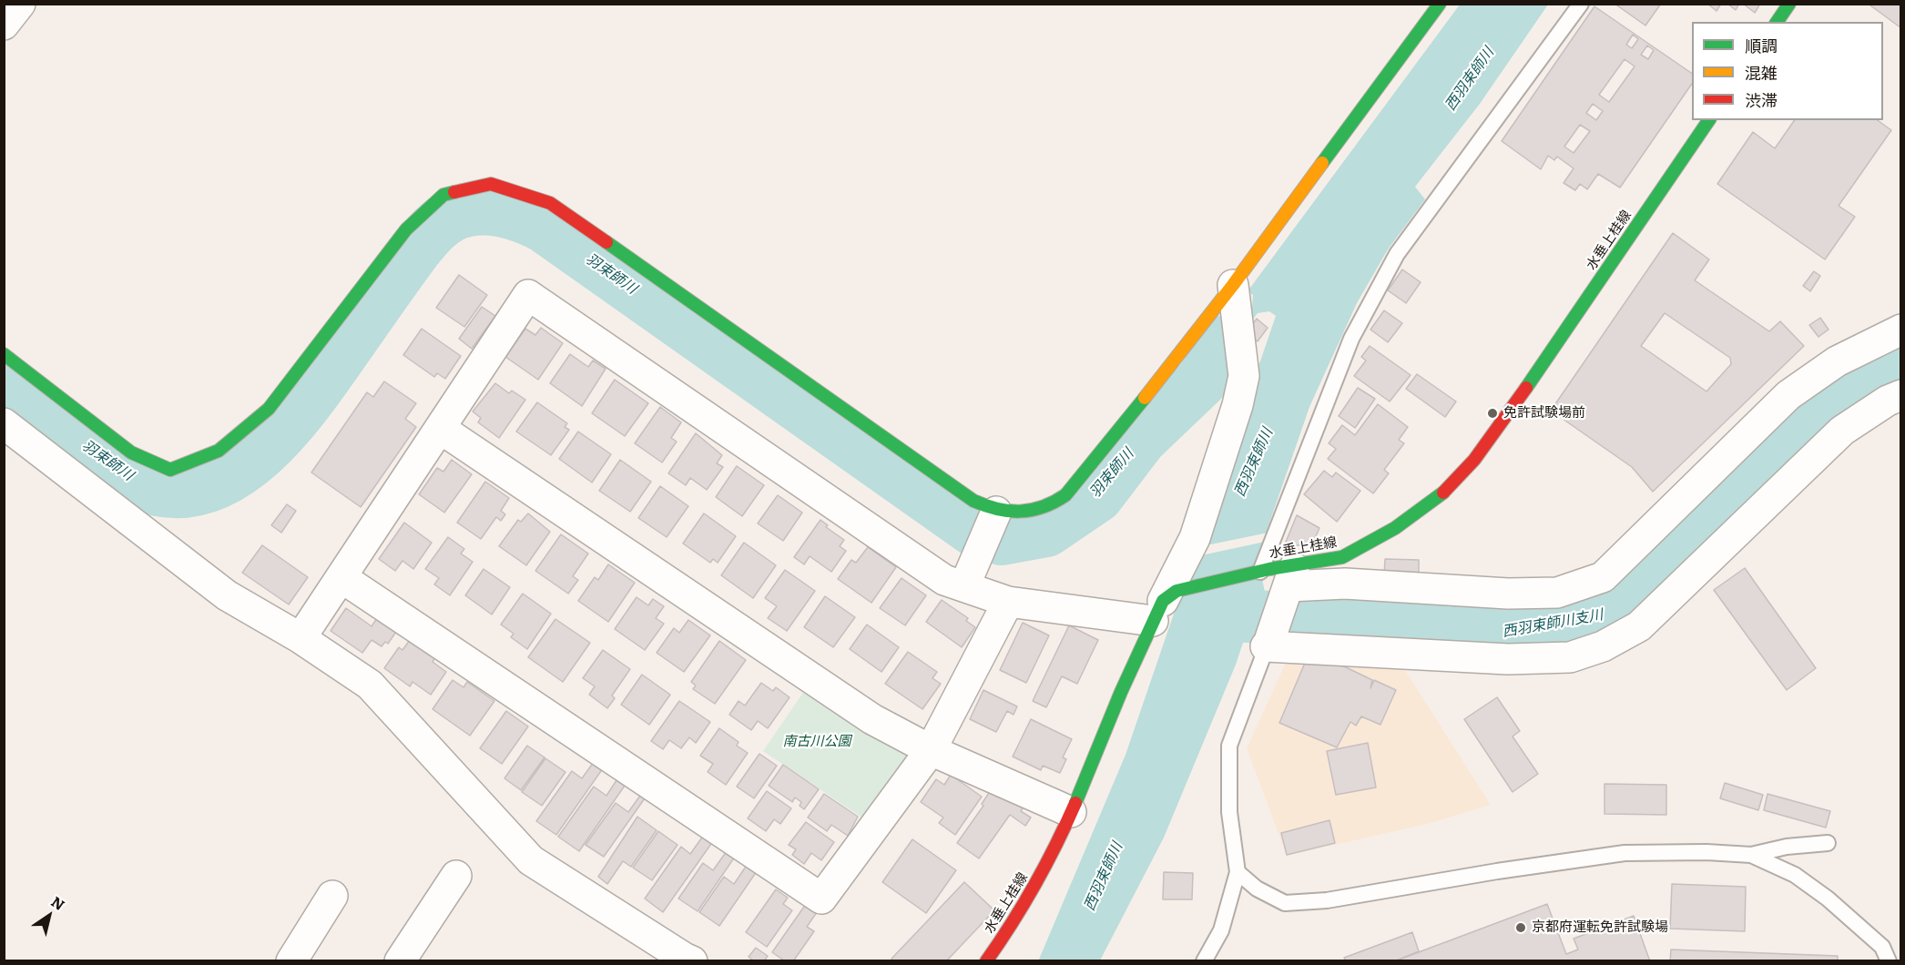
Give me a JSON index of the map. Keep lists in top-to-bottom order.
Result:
{
  "streets": {
    "street": ["水垂上桂線"]
  },
  "water": ["西羽束師川", "羽束師川", "西羽束師川支川"],
  "parks": ["南古川公園"],
  "places": ["免許試験場前", "京都府運転免許試験場"],
  "legend": ["順調", "混雑", "渋滞"],
  "north": "top right"
}
